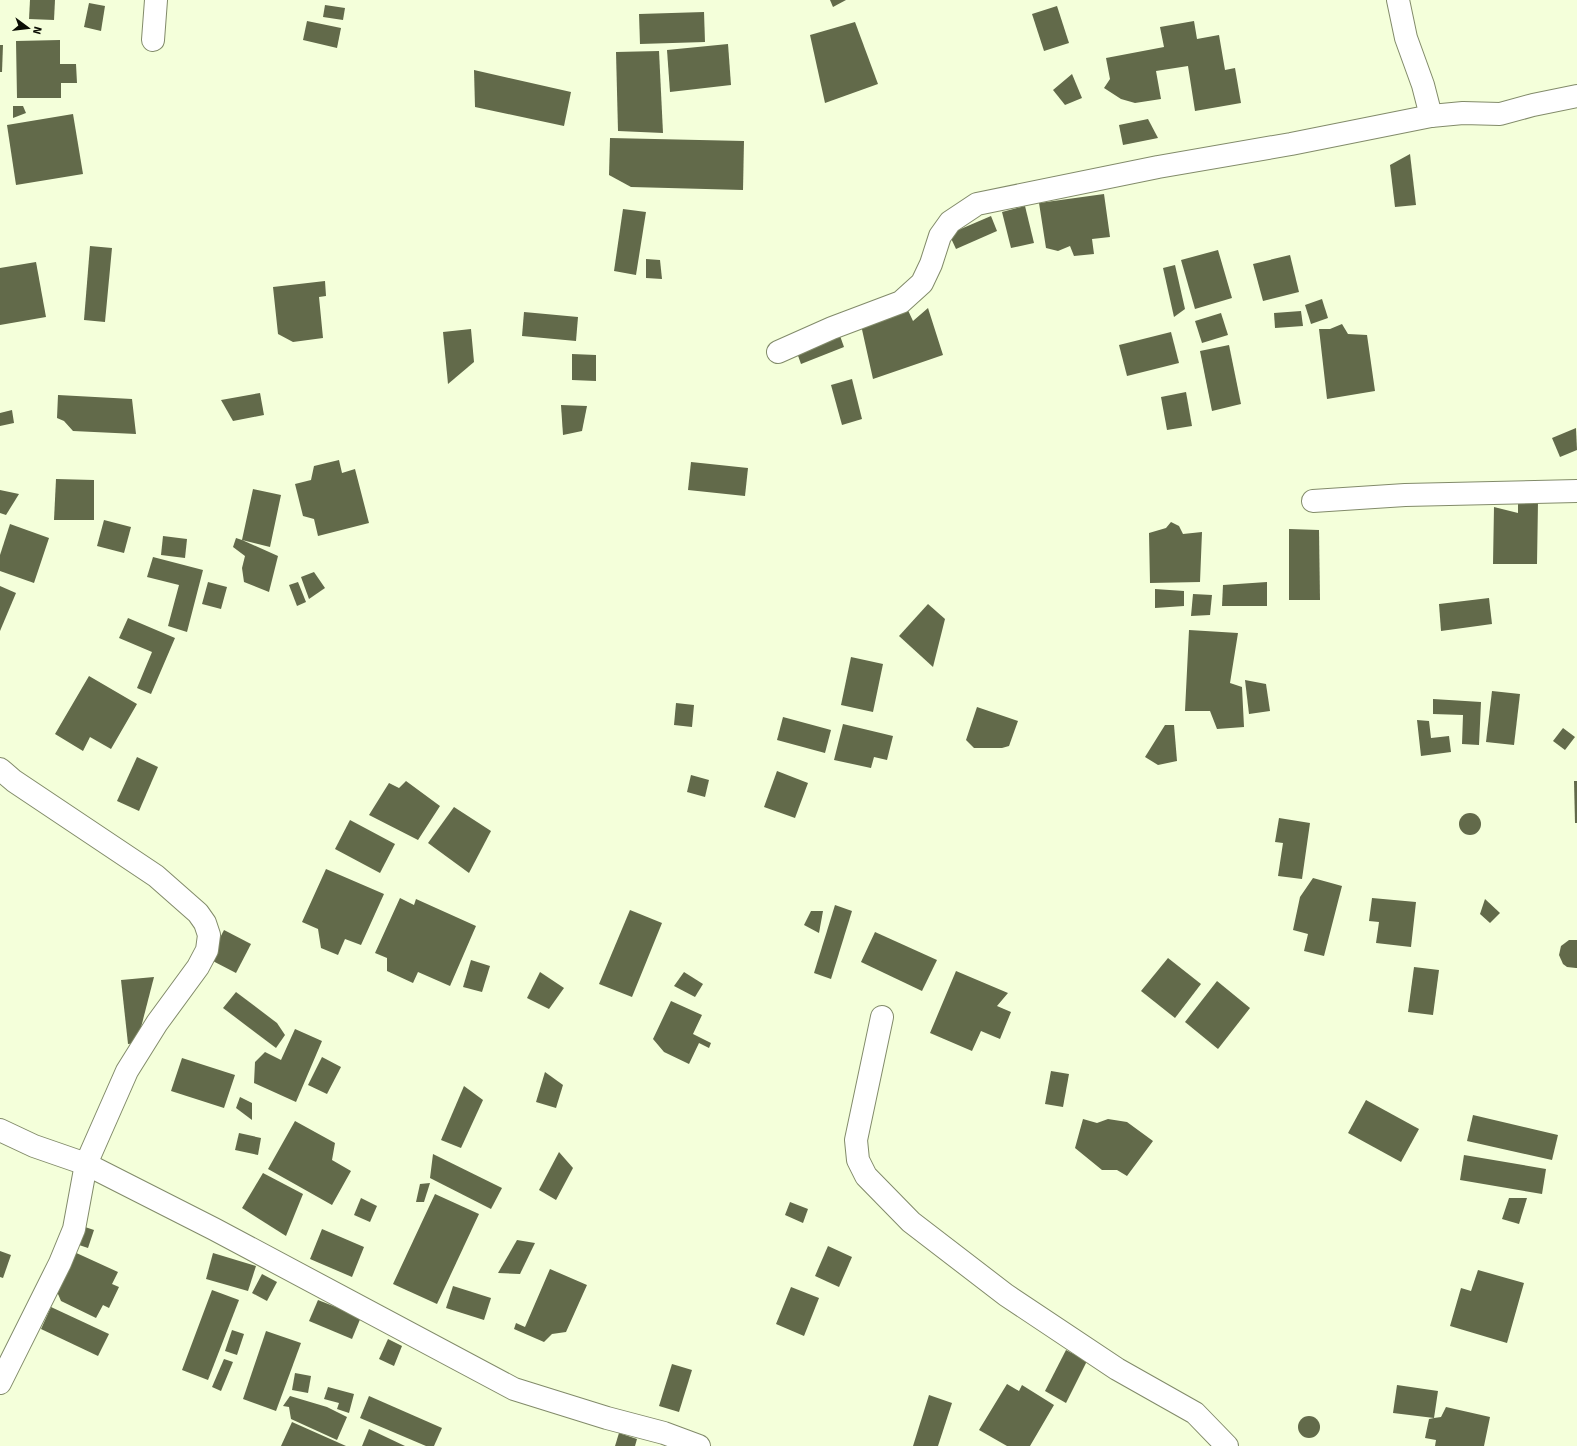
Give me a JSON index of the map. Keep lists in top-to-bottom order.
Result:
{
  "north": "right"
}
